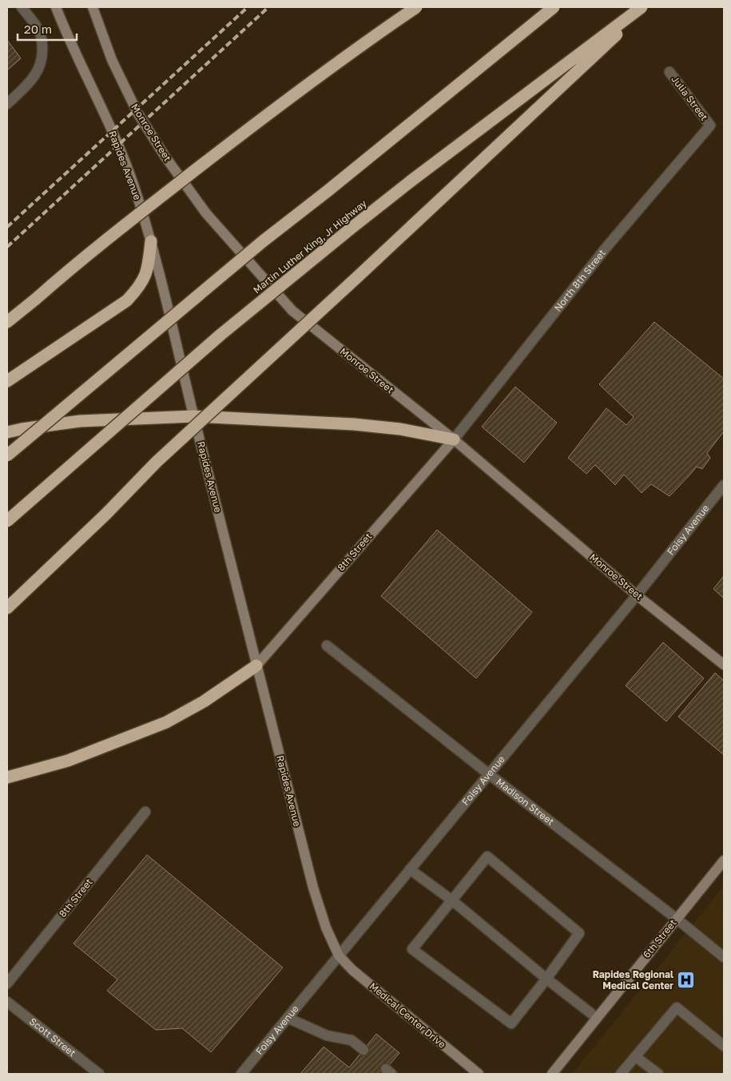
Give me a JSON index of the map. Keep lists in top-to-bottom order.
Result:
{
  "streets": {
    "highway": ["Martin Luther King, Jr Highway"],
    "main road": [
      "Monroe Street",
      "Rapides Avenue",
      "8th Street",
      "6th Street",
      "Medical Center Drive"
    ],
    "street": [
      "Julia Street",
      "North 8th Street",
      "Foisy Avenue",
      "Madison Street",
      "Scott Street"
    ]
  },
  "crossings": [
    ["Julia Street", "North 8th Street"],
    ["Monroe Street", "North 8th Street"],
    ["Monroe Street", "Foisy Avenue"],
    ["Monroe Street", "8th Street"],
    ["Rapides Avenue", "Foisy Avenue"],
    ["Rapides Avenue", "8th Street"],
    ["Rapides Avenue", "Medical Center Drive"],
    ["North 8th Street", "8th Street"],
    ["Foisy Avenue", "Madison Street"],
    ["Foisy Avenue", "Medical Center Drive"],
    ["Madison Street", "6th Street"]
  ],
  "places": {
    "hospital": ["Rapides Regional Medical Center"]
  },
  "scale_bar": "20 m"
}
